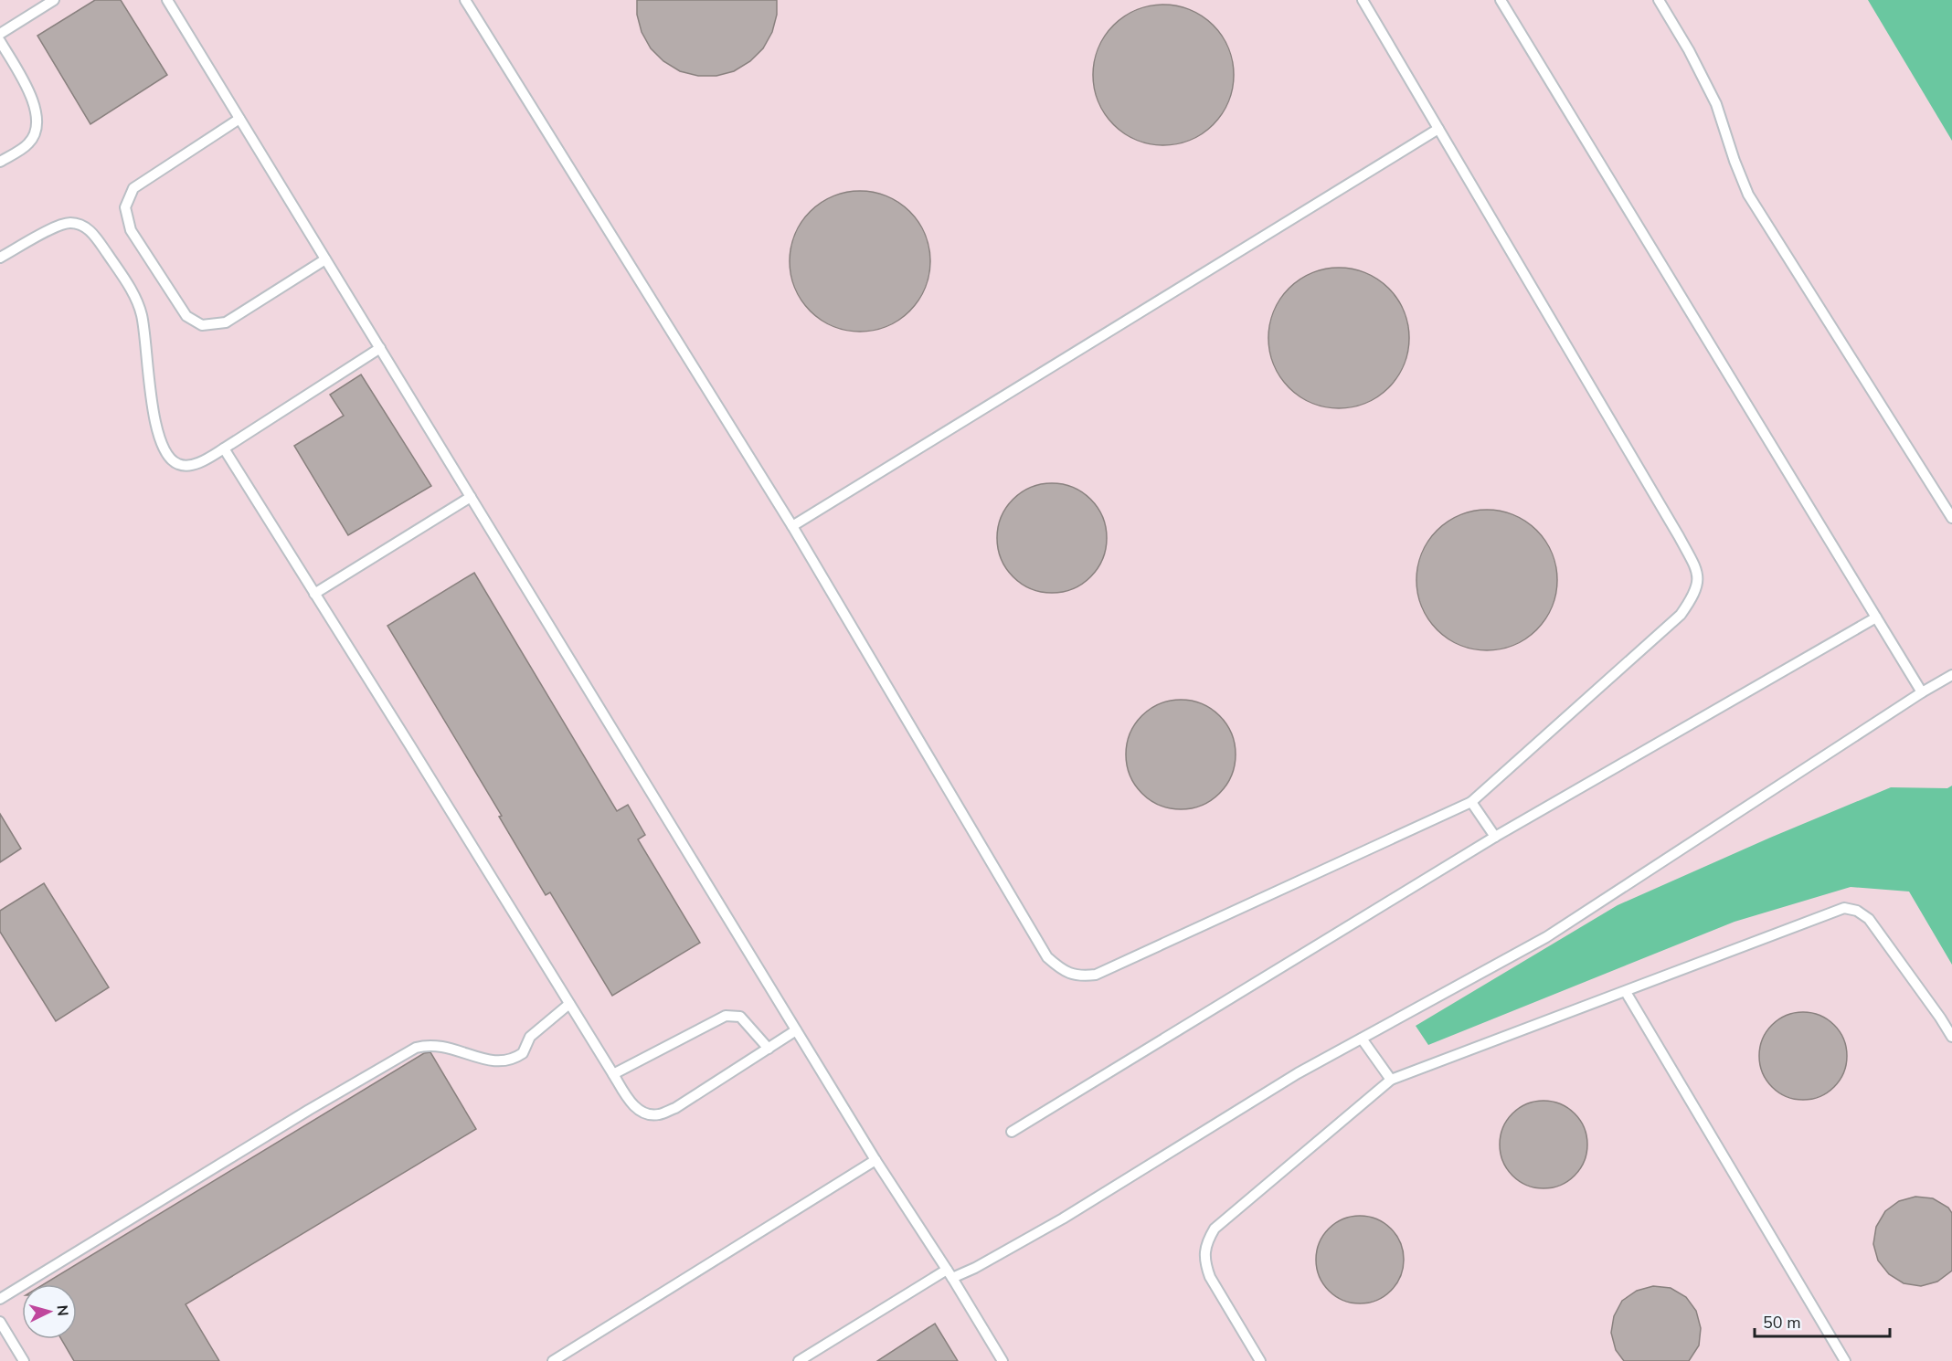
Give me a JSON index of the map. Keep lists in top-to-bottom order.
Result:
{
  "scale_bar": "50 m",
  "north": "right"
}
